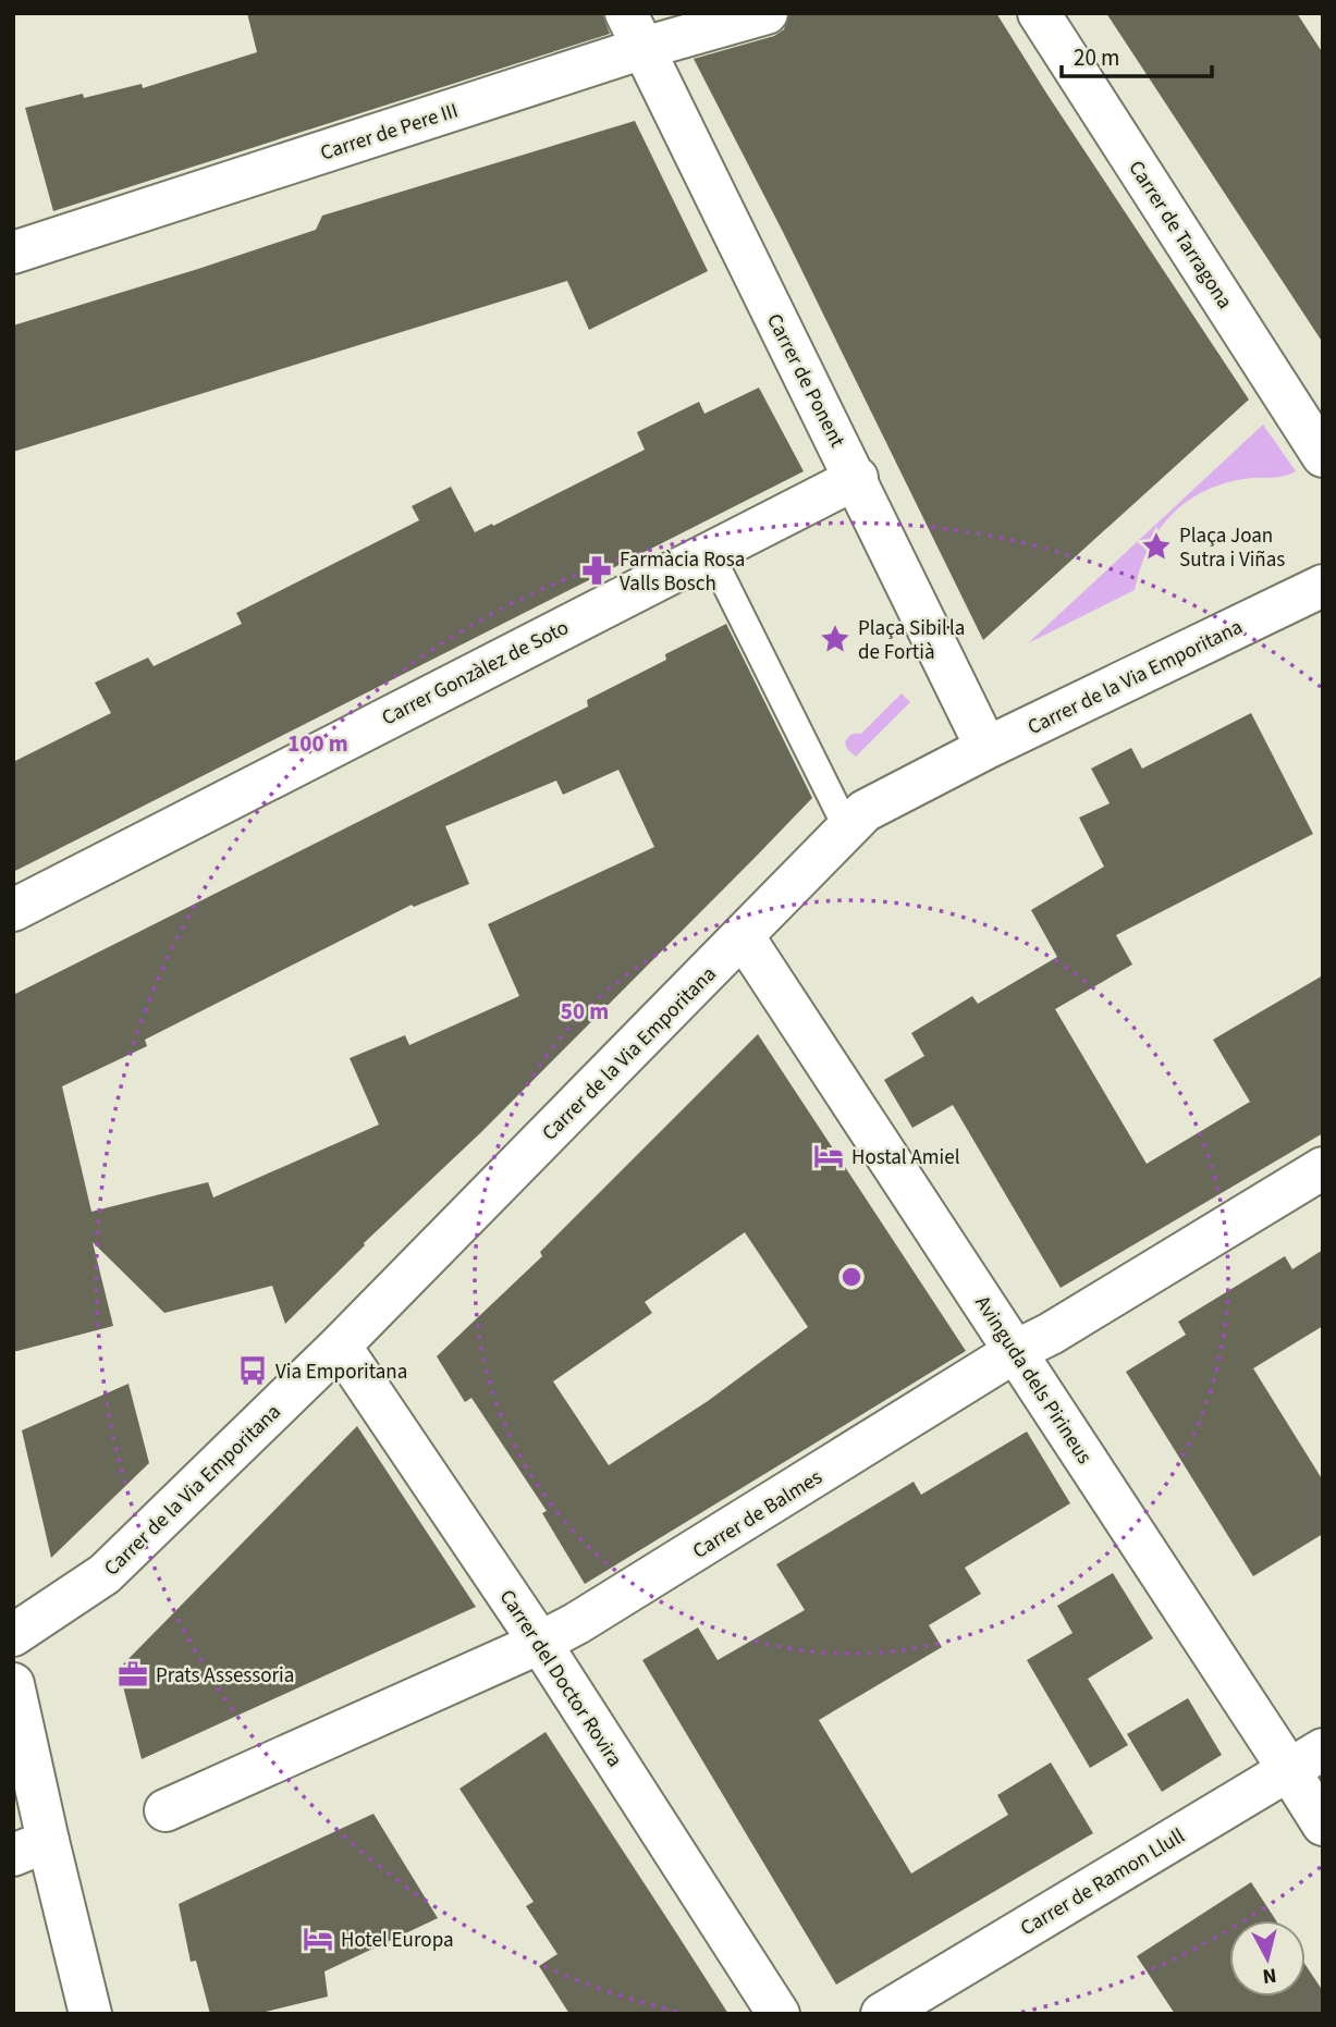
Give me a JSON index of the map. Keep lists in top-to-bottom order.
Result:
{
  "streets": {
    "street": [
      "Carrer de Pere III",
      "Carrer de Tarragona",
      "Carrer de Ponent",
      "Carrer Gonzàlez de Soto",
      "Carrer de la Via Emporitana",
      "Avinguda dels Pirineus",
      "Carrer de Balmes",
      "Carrer del Doctor Rovira",
      "Carrer de Ramon Llull"
    ]
  },
  "crossings": [
    ["Carrer de Pere III", "Carrer de Ponent"],
    ["Carrer de Ponent", "Carrer Gonzàlez de Soto"],
    ["Carrer de Ponent", "Carrer de la Via Emporitana"],
    ["Carrer de la Via Emporitana", "Avinguda dels Pirineus"],
    ["Carrer de la Via Emporitana", "Carrer del Doctor Rovira"],
    ["Avinguda dels Pirineus", "Carrer de Balmes"],
    ["Avinguda dels Pirineus", "Carrer de Ramon Llull"],
    ["Carrer de Balmes", "Carrer del Doctor Rovira"]
  ],
  "places": {
    "place": ["Plaça Joan Sutra i Viñas", "Plaça Sibil·la de Fortià"],
    "pharmacy": ["Farmàcia Rosa Valls Bosch"],
    "hotel": ["Hostal Amiel", "Hotel Europa"],
    "bus stop": ["Via Emporitana"],
    "office": ["Prats Assessoria"]
  },
  "scale_bar": "20 m",
  "north": "bottom",
  "rings": ["100 m", "50 m"]
}
